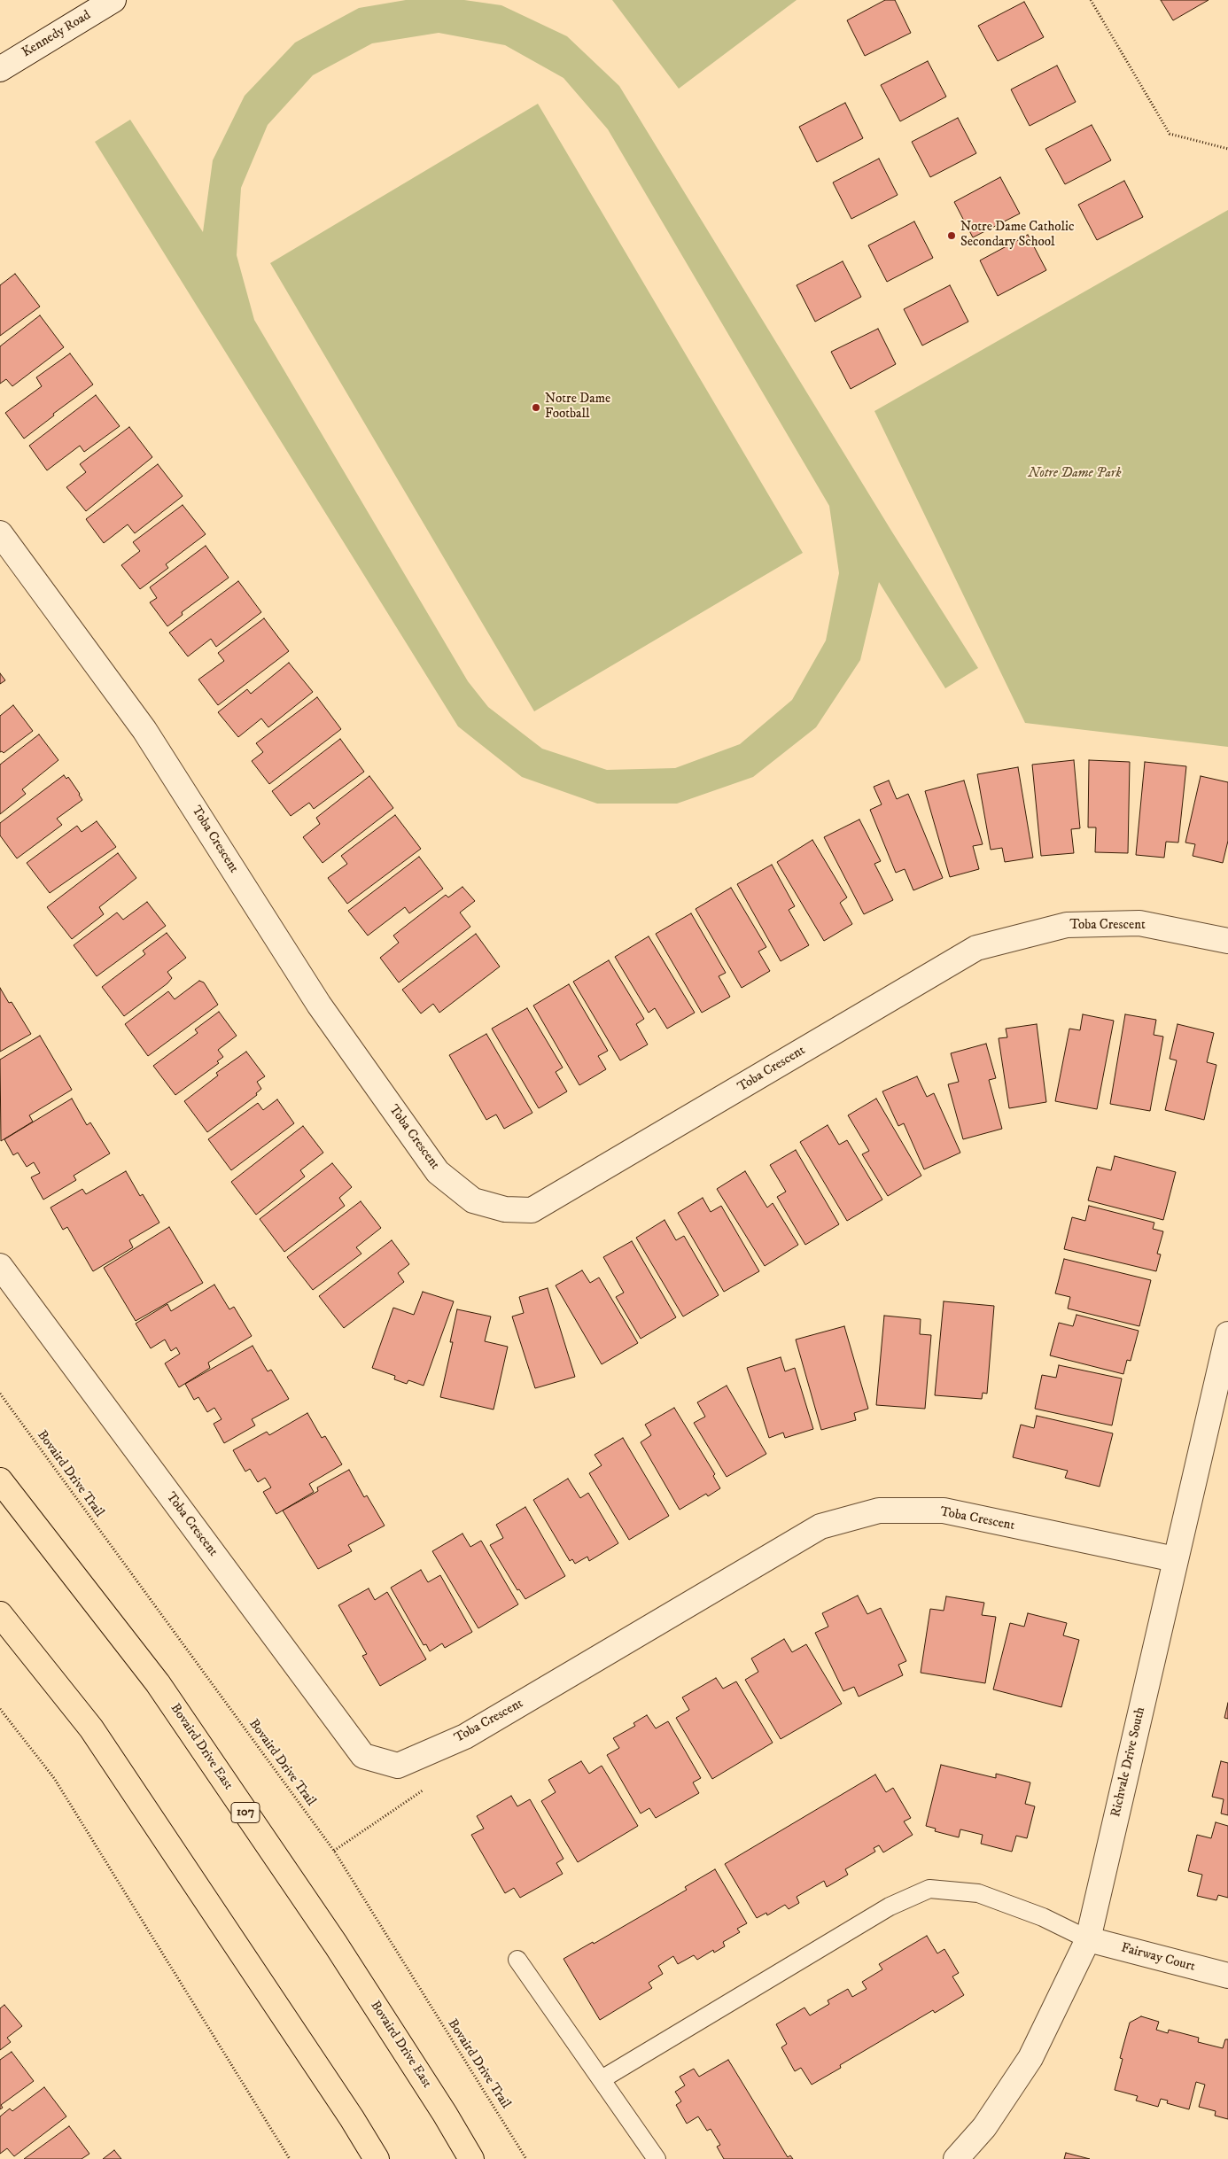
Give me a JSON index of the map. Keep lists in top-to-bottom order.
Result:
{
  "streets": {
    "main road": ["Bovaird Drive East", "107"],
    "street": [
      "Kennedy Road",
      "Toba Crescent",
      "Richvale Drive South",
      "Fairway Court"
    ],
    "path": ["Bovaird Drive Trail"]
  },
  "crossings": [
    ["Toba Crescent", "Richvale Drive South"],
    ["Richvale Drive South", "Fairway Court"]
  ],
  "parks": ["Notre Dame Park"],
  "places": ["Notre Dame Catholic Secondary School", "Notre Dame Football"]
}
